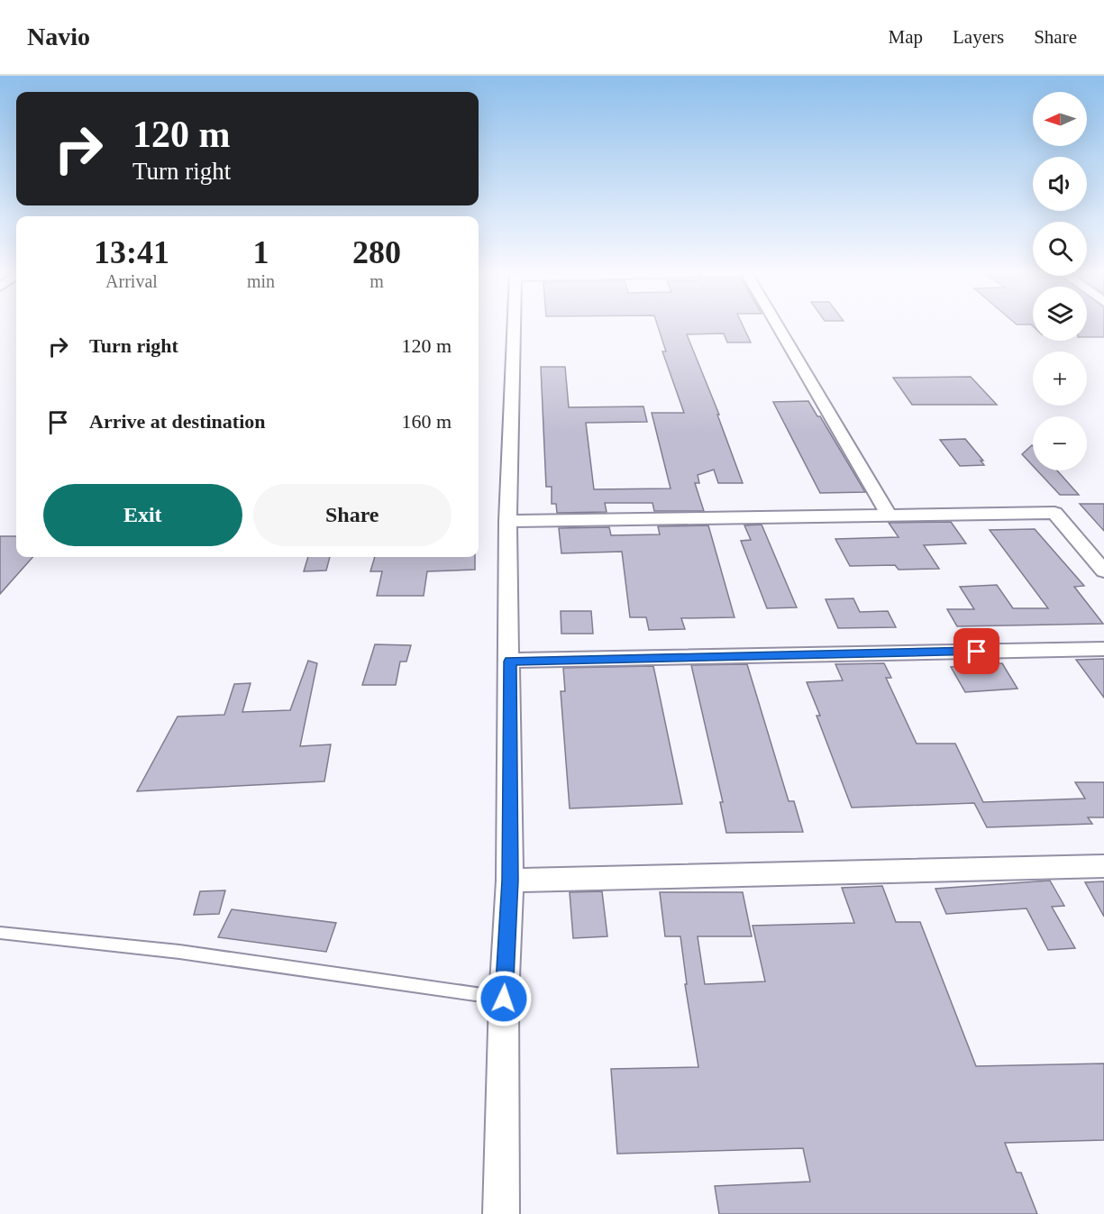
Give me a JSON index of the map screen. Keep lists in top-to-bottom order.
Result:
{
  "north": "left",
  "page": {
    "header": "Navio",
    "nav": ["Map", "Layers", "Share"],
    "map_buttons": ["+", "−"],
    "turn": ["120 m", "Turn right"],
    "eta": [
      "13:41",
      "Arrival",
      "1",
      "min",
      "280",
      "m"
    ],
    "list": [
      {
        "name": "Turn right",
        "value": "120 m"
      },
      {
        "name": "Arrive at destination",
        "value": "160 m"
      }
    ],
    "buttons": ["Exit", "Share"]
  }
}
